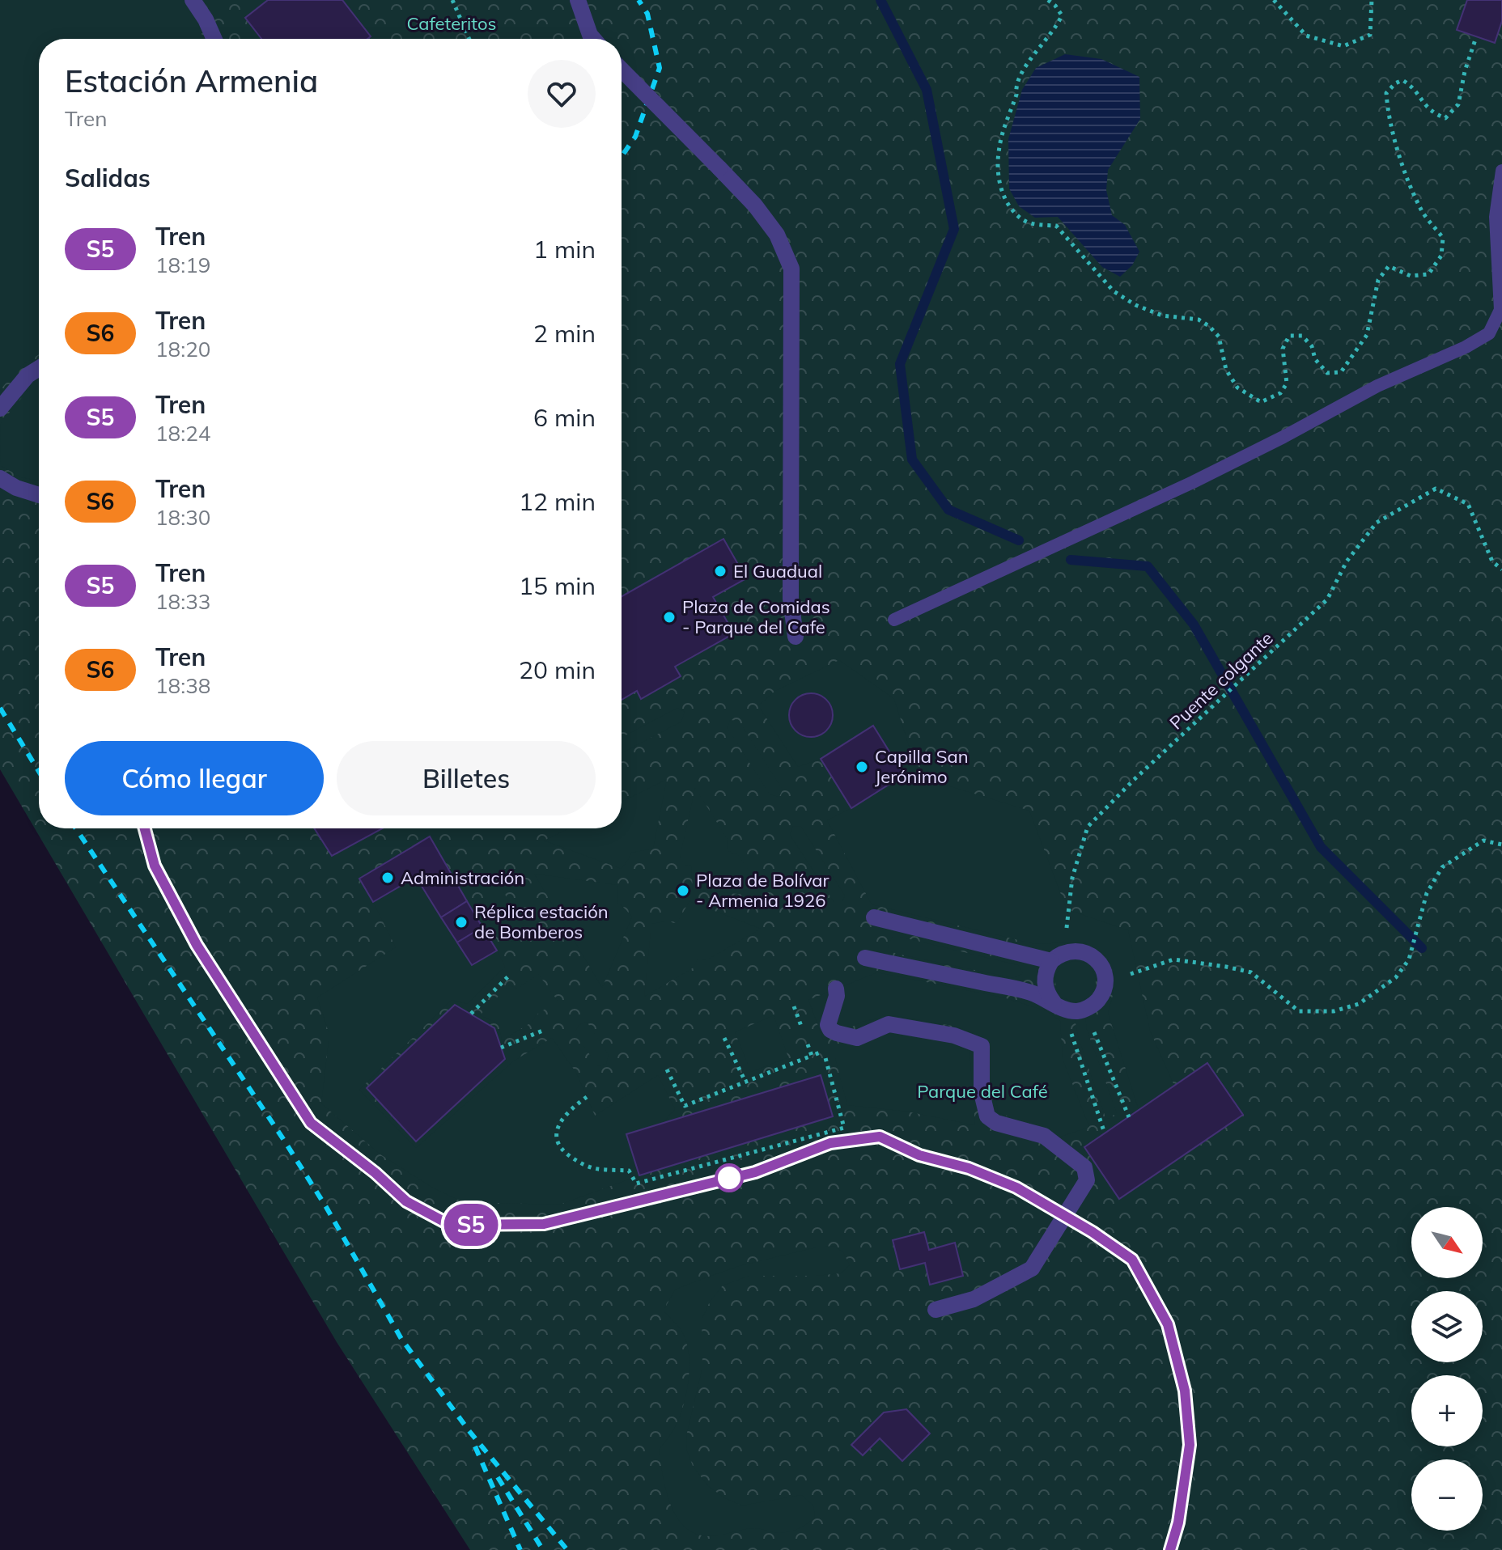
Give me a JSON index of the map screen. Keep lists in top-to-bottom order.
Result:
{
  "streets": {
    "path": ["Puente colgante"]
  },
  "parks": ["Cafeteritos", "Parque del Café"],
  "places": [
    "El Guadual",
    "Plaza de Comidas - Parque del Cafe",
    "Capilla San Jerónimo",
    "Administración",
    "Plaza de Bolívar - Armenia 1926",
    "Réplica estación de Bomberos"
  ],
  "north": "bottom right",
  "page": {
    "on_map": "S5",
    "heading": [
      ["Estación Armenia", "Tren"],
      "Salidas"
    ],
    "list": [
      {
        "mark": "S5",
        "name": "Tren",
        "note": "18:19",
        "value": "1 min"
      },
      {
        "mark": "S6",
        "name": "Tren",
        "note": "18:20",
        "value": "2 min"
      },
      {
        "mark": "S5",
        "name": "Tren",
        "note": "18:24",
        "value": "6 min"
      },
      {
        "mark": "S6",
        "name": "Tren",
        "note": "18:30",
        "value": "12 min"
      },
      {
        "mark": "S5",
        "name": "Tren",
        "note": "18:33",
        "value": "15 min"
      },
      {
        "mark": "S6",
        "name": "Tren",
        "note": "18:38",
        "value": "20 min"
      }
    ],
    "buttons": ["Cómo llegar", "Billetes"],
    "map_buttons": ["+", "−"]
  }
}
